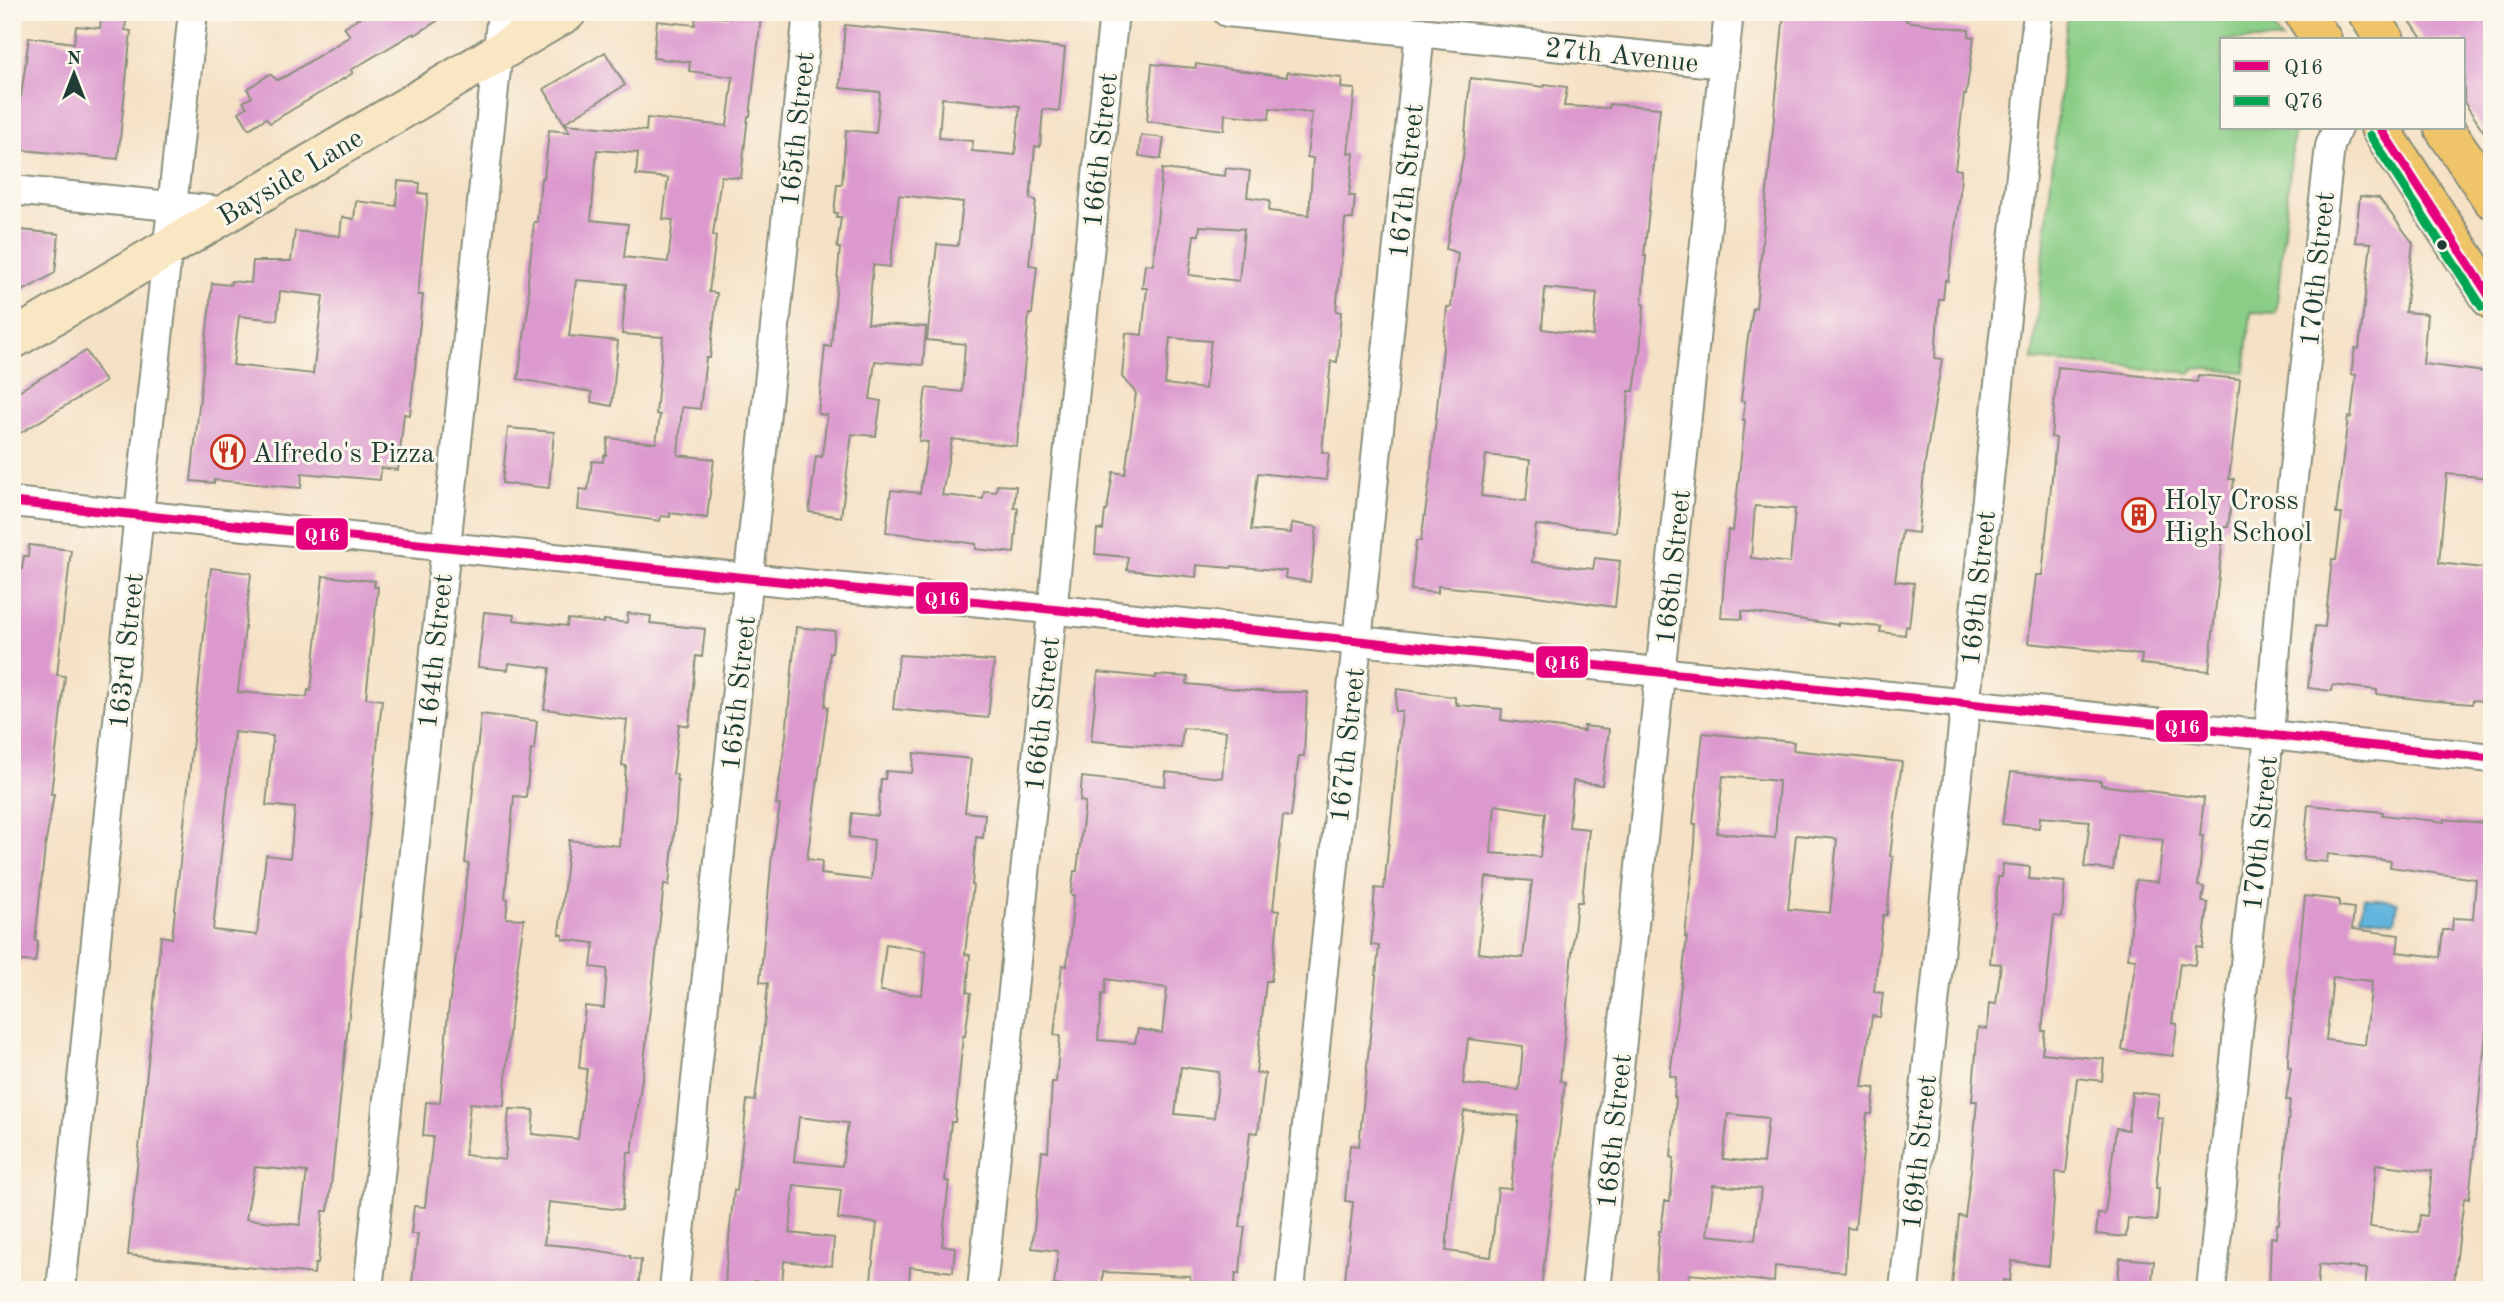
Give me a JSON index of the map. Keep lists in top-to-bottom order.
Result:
{
  "streets": {
    "street": [
      "27th Avenue",
      "165th Street",
      "166th Street",
      "Bayside Lane",
      "167th Street",
      "170th Street",
      "168th Street",
      "169th Street",
      "163rd Street",
      "164th Street"
    ]
  },
  "crossings": [
    ["27th Avenue", "167th Street"],
    ["27th Avenue", "168th Street"],
    ["Bayside Lane", "163rd Street"],
    ["Bayside Lane", "164th Street"]
  ],
  "places": {
    "restaurant": ["Alfredo's Pizza"],
    "building": ["Holy Cross High School"]
  },
  "lines": ["transit line Q16", "transit line Q76"],
  "legend": ["Q16", "Q76"],
  "north": "top"
}
